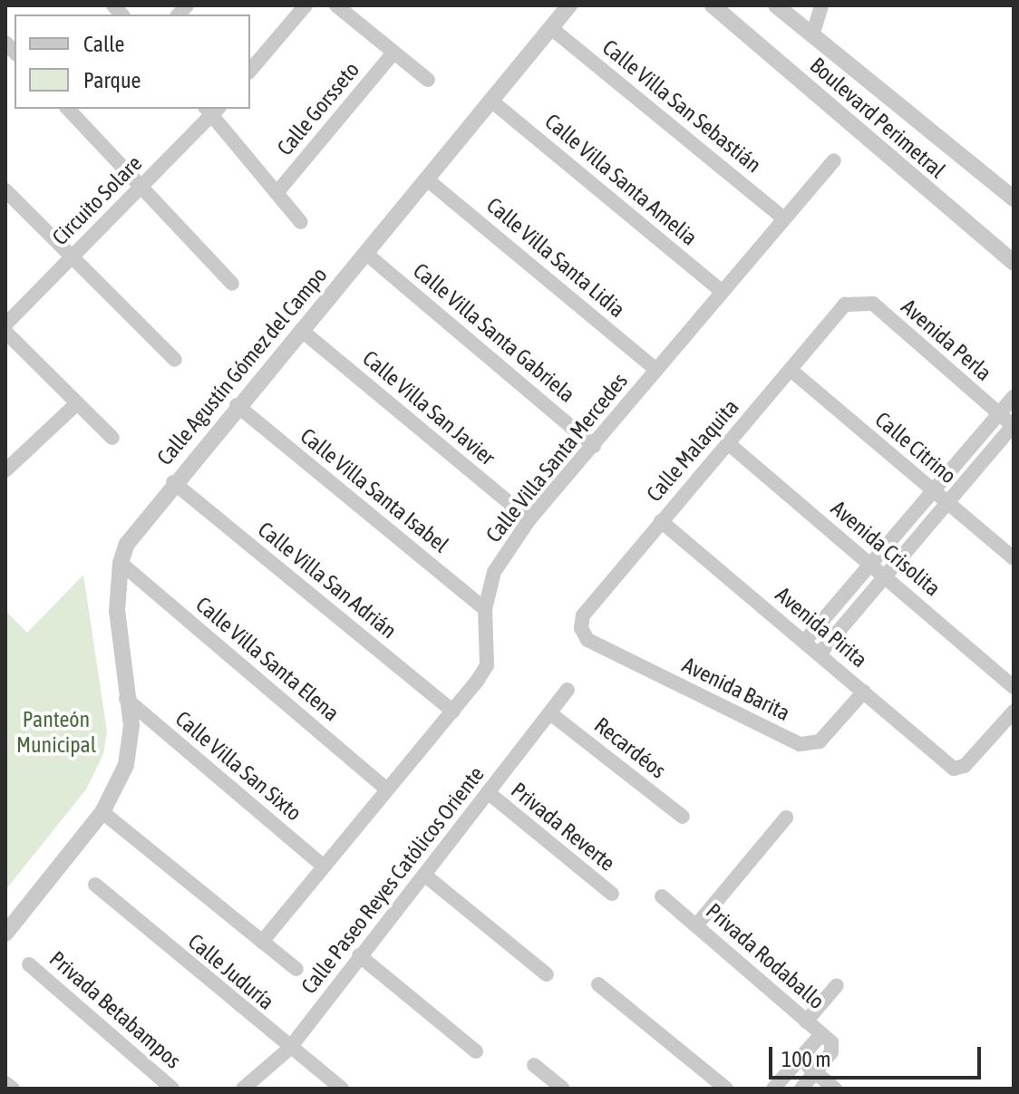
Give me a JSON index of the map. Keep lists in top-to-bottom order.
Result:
{
  "streets": {
    "street": [
      "Calle Villa San Sebastián",
      "Calle Gorsseto",
      "Boulevard Perimetral",
      "Calle Villa Santa Amelia",
      "Circuito Solare",
      "Calle Villa Santa Lidia",
      "Calle Villa Santa Gabriela",
      "Avenida Perla",
      "Calle Agustín Gómez del Campo",
      "Calle Villa San Javier",
      "Calle Citrino",
      "Calle Malaquita",
      "Calle Villa Santa Mercedes",
      "Calle Villa Santa Isabel",
      "Avenida Crisolita",
      "Calle Villa San Adrián",
      "Avenida Pirita",
      "Calle Villa Santa Elena",
      "Avenida Barita",
      "Recardéos",
      "Calle Villa San Sixto",
      "Privada Reverte",
      "Calle Paseo Reyes Católicos Oriente",
      "Privada Rodaballo",
      "Calle Juduría",
      "Privada Betabampos"
    ]
  },
  "crossings": [
    ["Calle Villa San Sebastián", "Calle Agustín Gómez del Campo"],
    ["Calle Villa San Sebastián", "Calle Villa Santa Mercedes"],
    ["Calle Villa Santa Amelia", "Calle Agustín Gómez del Campo"],
    ["Calle Villa Santa Amelia", "Calle Villa Santa Mercedes"],
    ["Calle Villa Santa Lidia", "Calle Agustín Gómez del Campo"],
    ["Calle Villa Santa Lidia", "Calle Villa Santa Mercedes"],
    ["Calle Villa Santa Gabriela", "Calle Agustín Gómez del Campo"],
    ["Calle Villa Santa Gabriela", "Calle Villa Santa Mercedes"],
    ["Avenida Perla", "Calle Malaquita"],
    ["Calle Agustín Gómez del Campo", "Calle Villa San Javier"],
    ["Calle Agustín Gómez del Campo", "Calle Villa Santa Isabel"],
    ["Calle Agustín Gómez del Campo", "Calle Villa San Adrián"],
    ["Calle Agustín Gómez del Campo", "Calle Villa Santa Elena"],
    ["Calle Agustín Gómez del Campo", "Calle Villa San Sixto"],
    ["Calle Villa San Javier", "Calle Villa Santa Mercedes"],
    ["Calle Citrino", "Calle Malaquita"],
    ["Calle Malaquita", "Avenida Crisolita"],
    ["Calle Malaquita", "Avenida Pirita"],
    ["Calle Malaquita", "Avenida Barita"],
    ["Calle Villa Santa Mercedes", "Calle Villa Santa Isabel"],
    ["Calle Villa Santa Mercedes", "Calle Villa San Adrián"],
    ["Calle Villa Santa Mercedes", "Calle Villa Santa Elena"],
    ["Calle Villa Santa Mercedes", "Calle Villa San Sixto"],
    ["Avenida Pirita", "Avenida Barita"],
    ["Recardéos", "Calle Paseo Reyes Católicos Oriente"],
    ["Privada Reverte", "Calle Paseo Reyes Católicos Oriente"],
    ["Calle Paseo Reyes Católicos Oriente", "Calle Juduría"]
  ],
  "parks": ["Panteón Municipal"],
  "legend": ["Calle", "Parque"],
  "scale_bar": "100 m"
}
